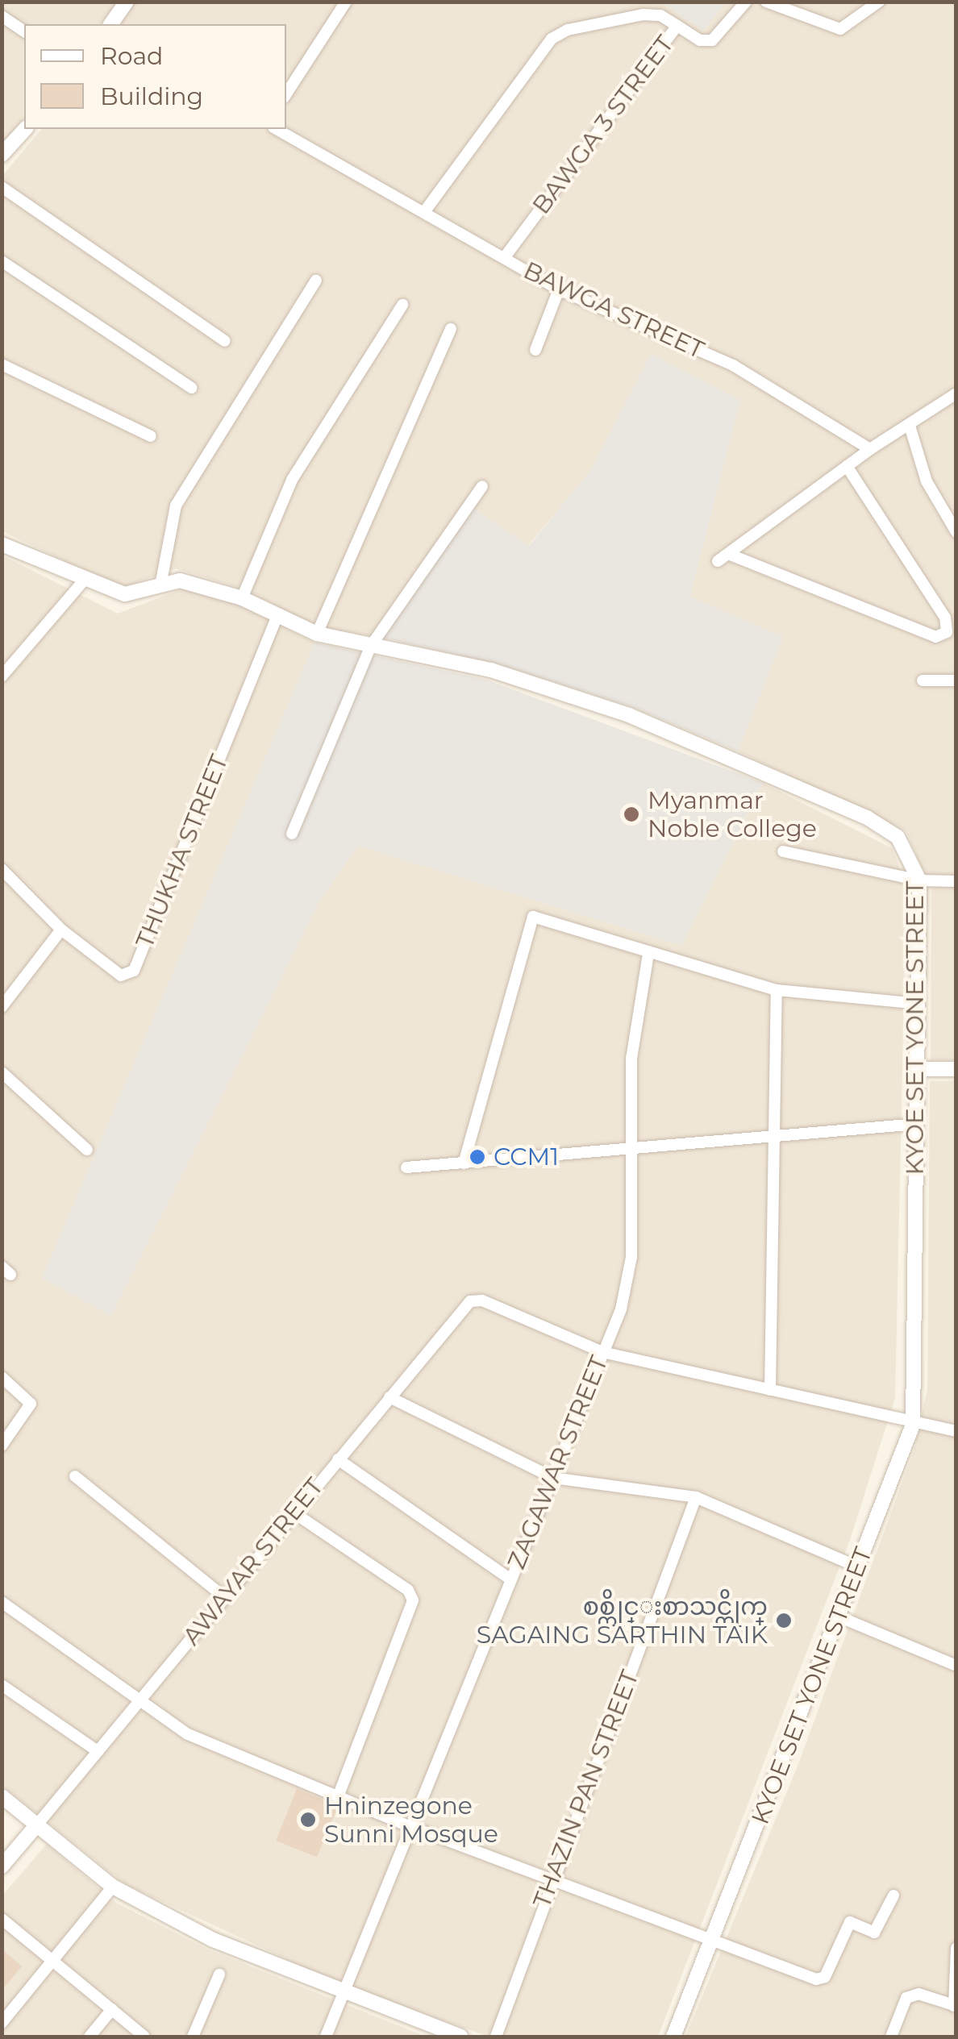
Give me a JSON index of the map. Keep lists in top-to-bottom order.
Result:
{
  "streets": {
    "street": [
      "BAWGA 3 STREET",
      "BAWGA STREET",
      "THUKHA STREET",
      "KYOE SET YONE STREET",
      "ZAGAWAR STREET",
      "AWAYAR STREET",
      "THAZIN PAN STREET"
    ]
  },
  "crossings": [
    ["BAWGA 3 STREET", "BAWGA STREET"],
    ["THUKHA STREET", "KYOE SET YONE STREET"],
    ["ZAGAWAR STREET", "AWAYAR STREET"]
  ],
  "places": [
    "Myanmar Noble College",
    "CCM1",
    "စစ္ကိုင္းစာသင္တိုက္ SAGAING SARTHIN TAIK",
    "Hninzegone Sunni Mosque"
  ],
  "legend": ["Road", "Building"]
}
